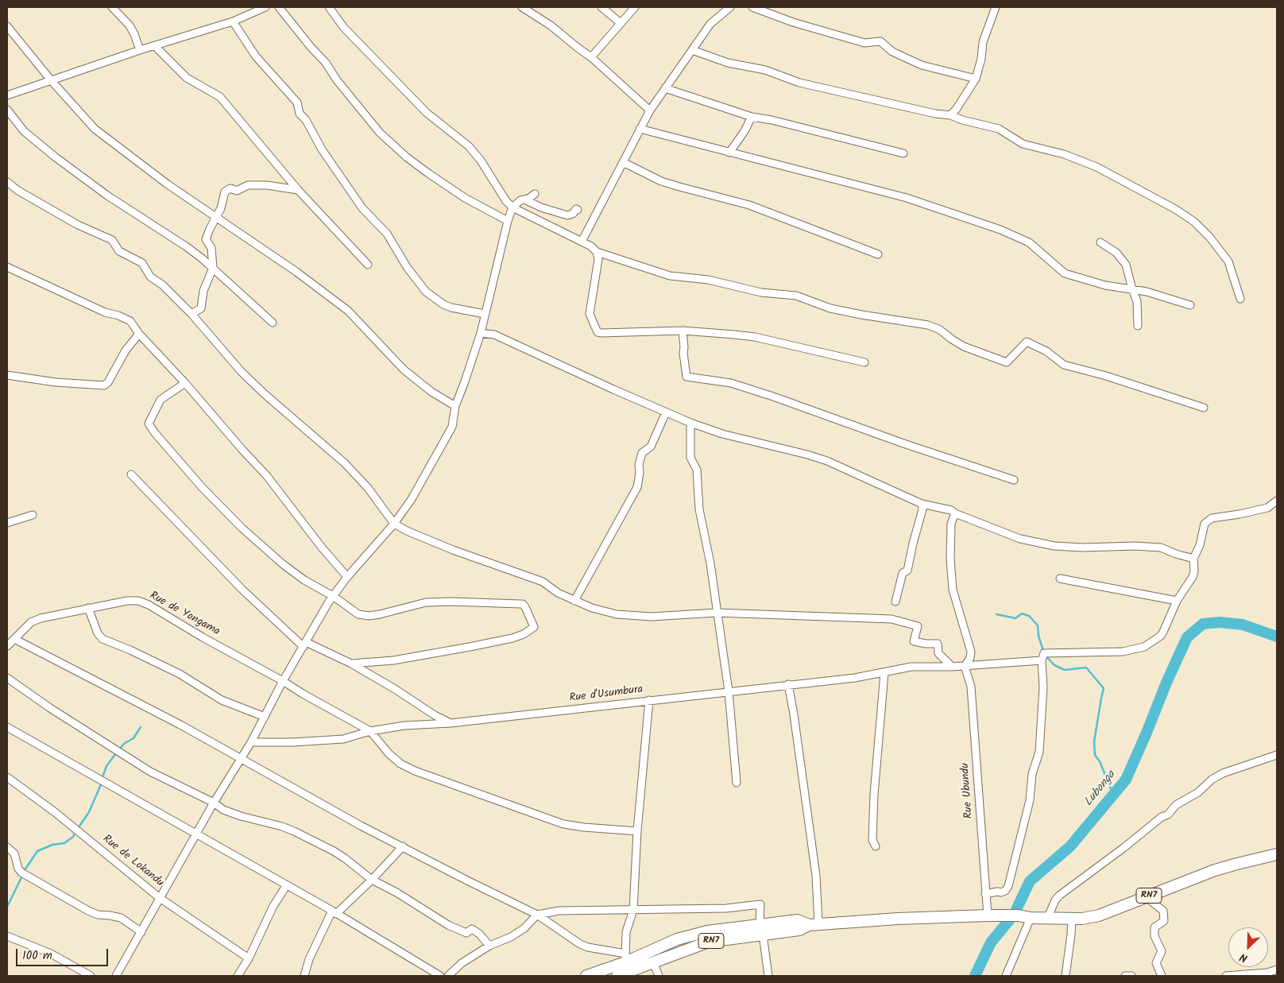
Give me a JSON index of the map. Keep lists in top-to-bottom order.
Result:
{
  "streets": {
    "main road": ["RN7"],
    "street": [
      "Rue de Yongama",
      "Rue d'Usumbura",
      "Rue Ubundu",
      "Rue de Lokandu"
    ]
  },
  "crossings": [
    ["Rue de Yongama", "Rue d'Usumbura"],
    ["Rue d'Usumbura", "Rue Ubundu"],
    ["Rue Ubundu", "RN7"]
  ],
  "water": ["Lubonga"],
  "scale_bar": "100 m",
  "north": "bottom left"
}
